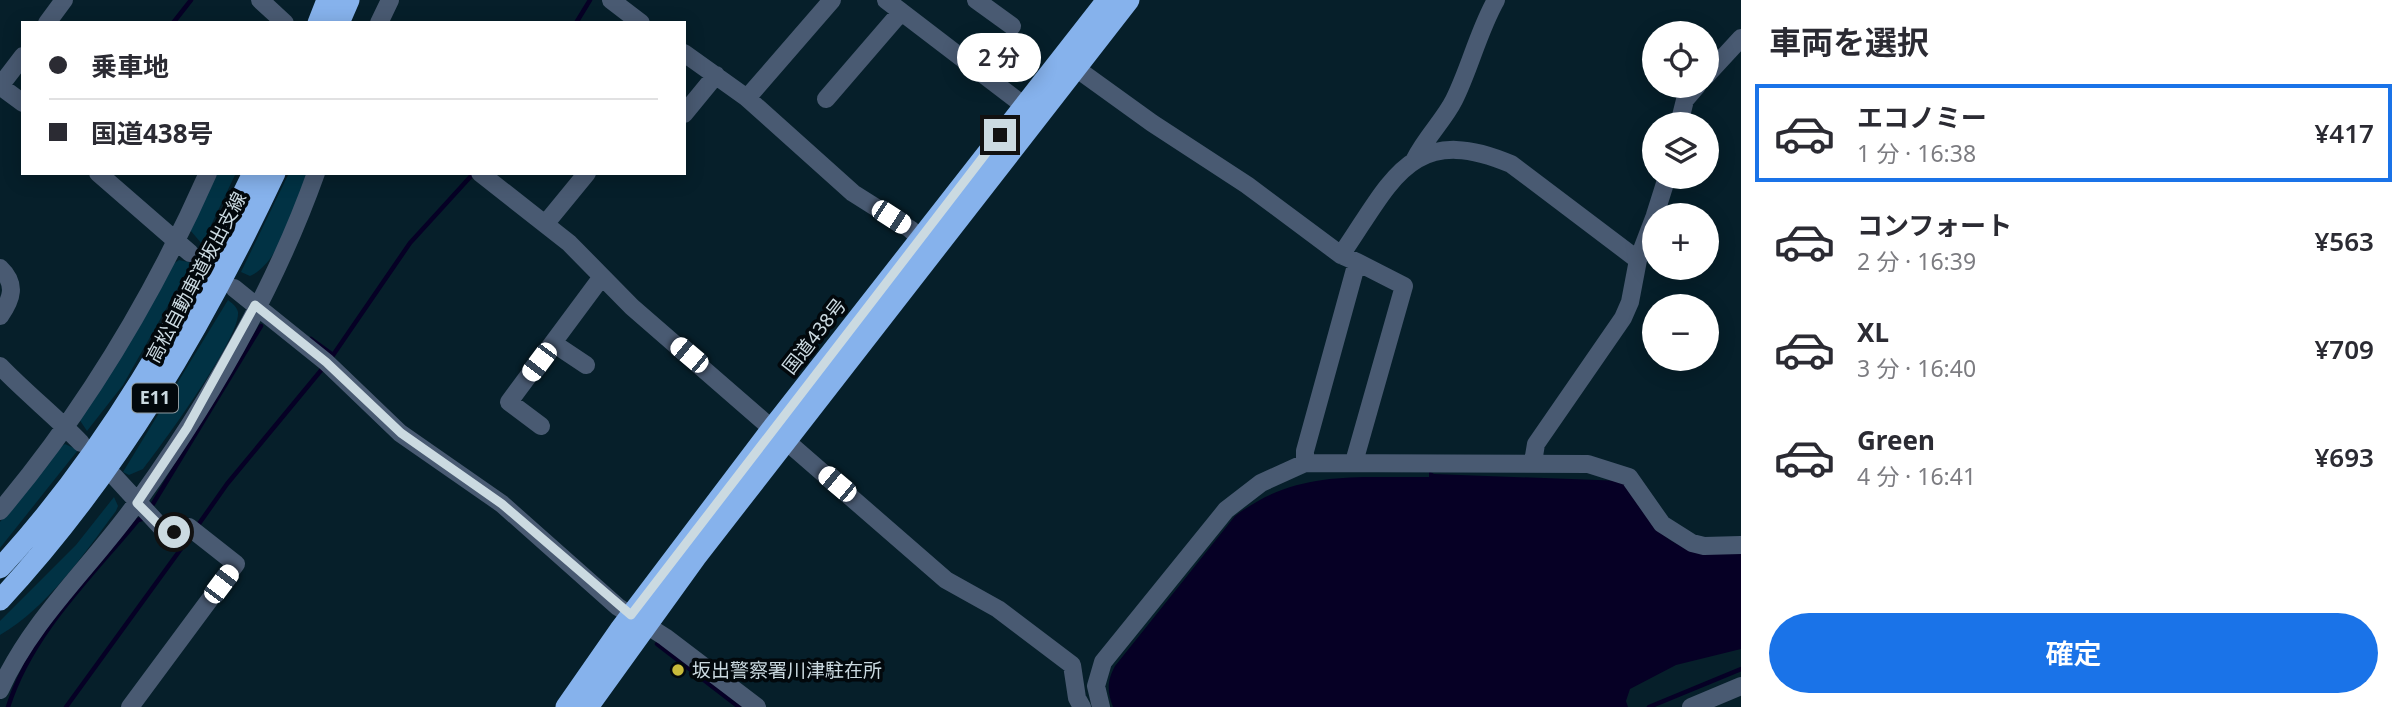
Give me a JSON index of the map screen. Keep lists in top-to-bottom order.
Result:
{
  "streets": {
    "highway": ["高松自動車道坂出支線", "E11"]
  },
  "places": ["坂出警察署川津駐在所"],
  "page": {
    "heading": "車両を選択",
    "map_buttons": ["+", "−"],
    "banner": ["乗車地", "国道438号"],
    "bubble": "2 分",
    "list": [
      {
        "name": "エコノミー",
        "note": "1 分 · 16:38",
        "value": "¥417"
      },
      {
        "name": "コンフォート",
        "note": "2 分 · 16:39",
        "value": "¥563"
      },
      {
        "name": "XL",
        "note": "3 分 · 16:40",
        "value": "¥709"
      },
      {
        "name": "Green",
        "note": "4 分 · 16:41",
        "value": "¥693"
      }
    ],
    "buttons": "確定"
  }
}
